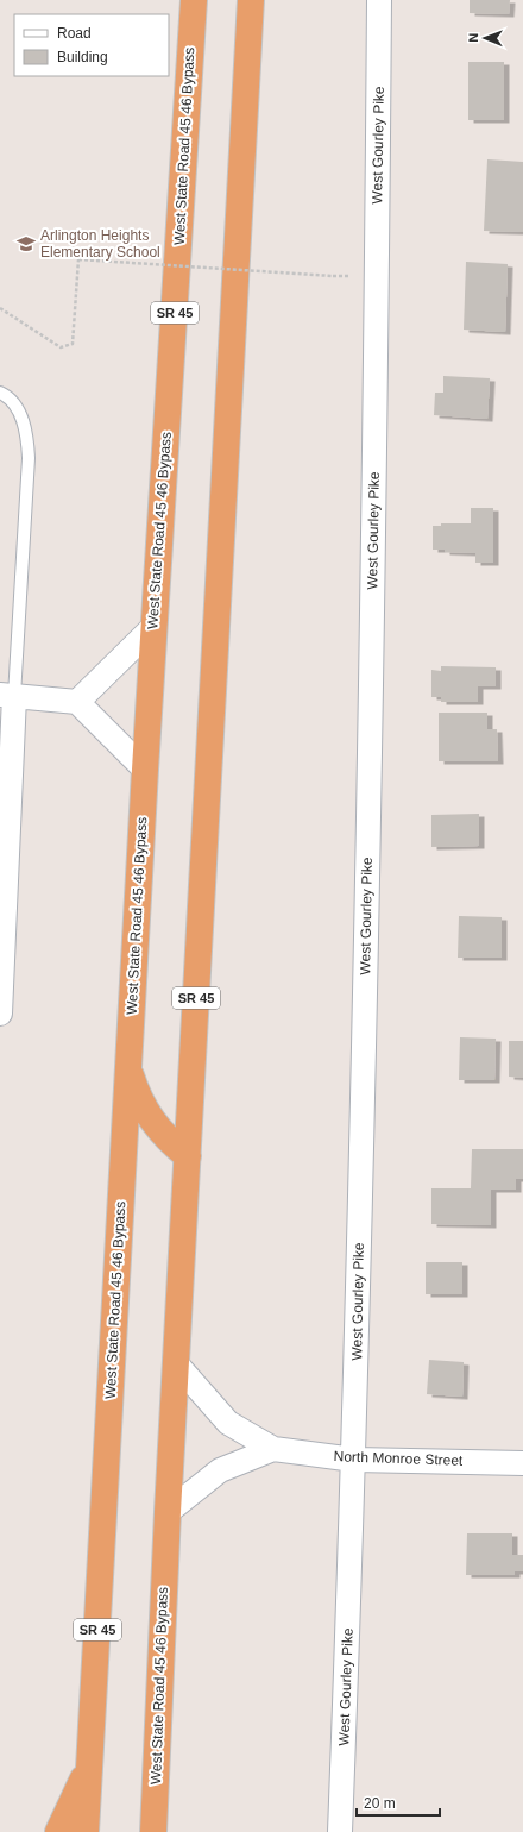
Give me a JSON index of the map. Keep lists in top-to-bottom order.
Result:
{
  "streets": {
    "highway": ["West State Road 45 46 Bypass", "SR 45"],
    "street": ["West Gourley Pike", "North Monroe Street"]
  },
  "crossings": [
    ["West Gourley Pike", "North Monroe Street"],
    ["West State Road 45 46 Bypass", "North Monroe Street"]
  ],
  "places": {
    "school or university": ["Arlington Heights Elementary School"]
  },
  "legend": ["Road", "Building"],
  "scale_bar": "20 m",
  "north": "left"
}
